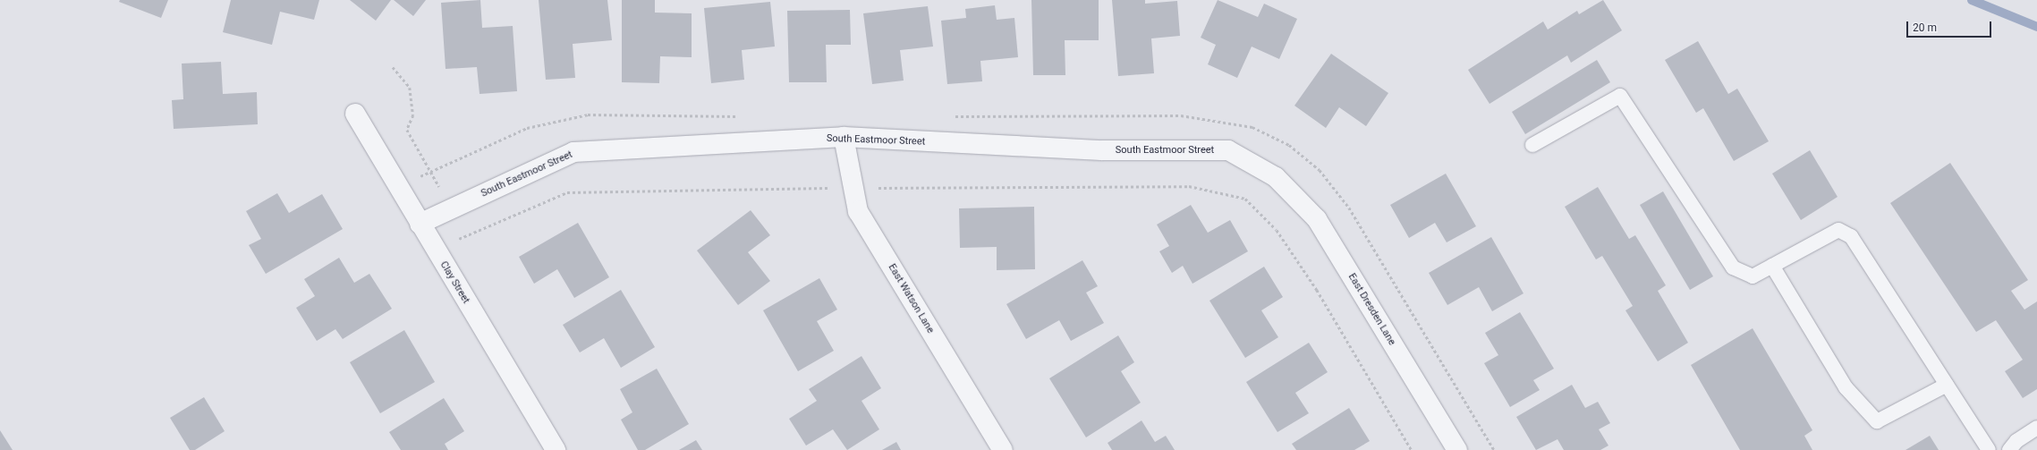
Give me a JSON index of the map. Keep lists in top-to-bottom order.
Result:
{
  "streets": {
    "street": [
      "South Eastmoor Street",
      "Clay Street",
      "East Watson Lane",
      "East Dresden Lane"
    ]
  },
  "crossings": [
    ["South Eastmoor Street", "Clay Street"],
    ["South Eastmoor Street", "East Watson Lane"],
    ["South Eastmoor Street", "East Dresden Lane"]
  ],
  "scale_bar": "20 m"
}
